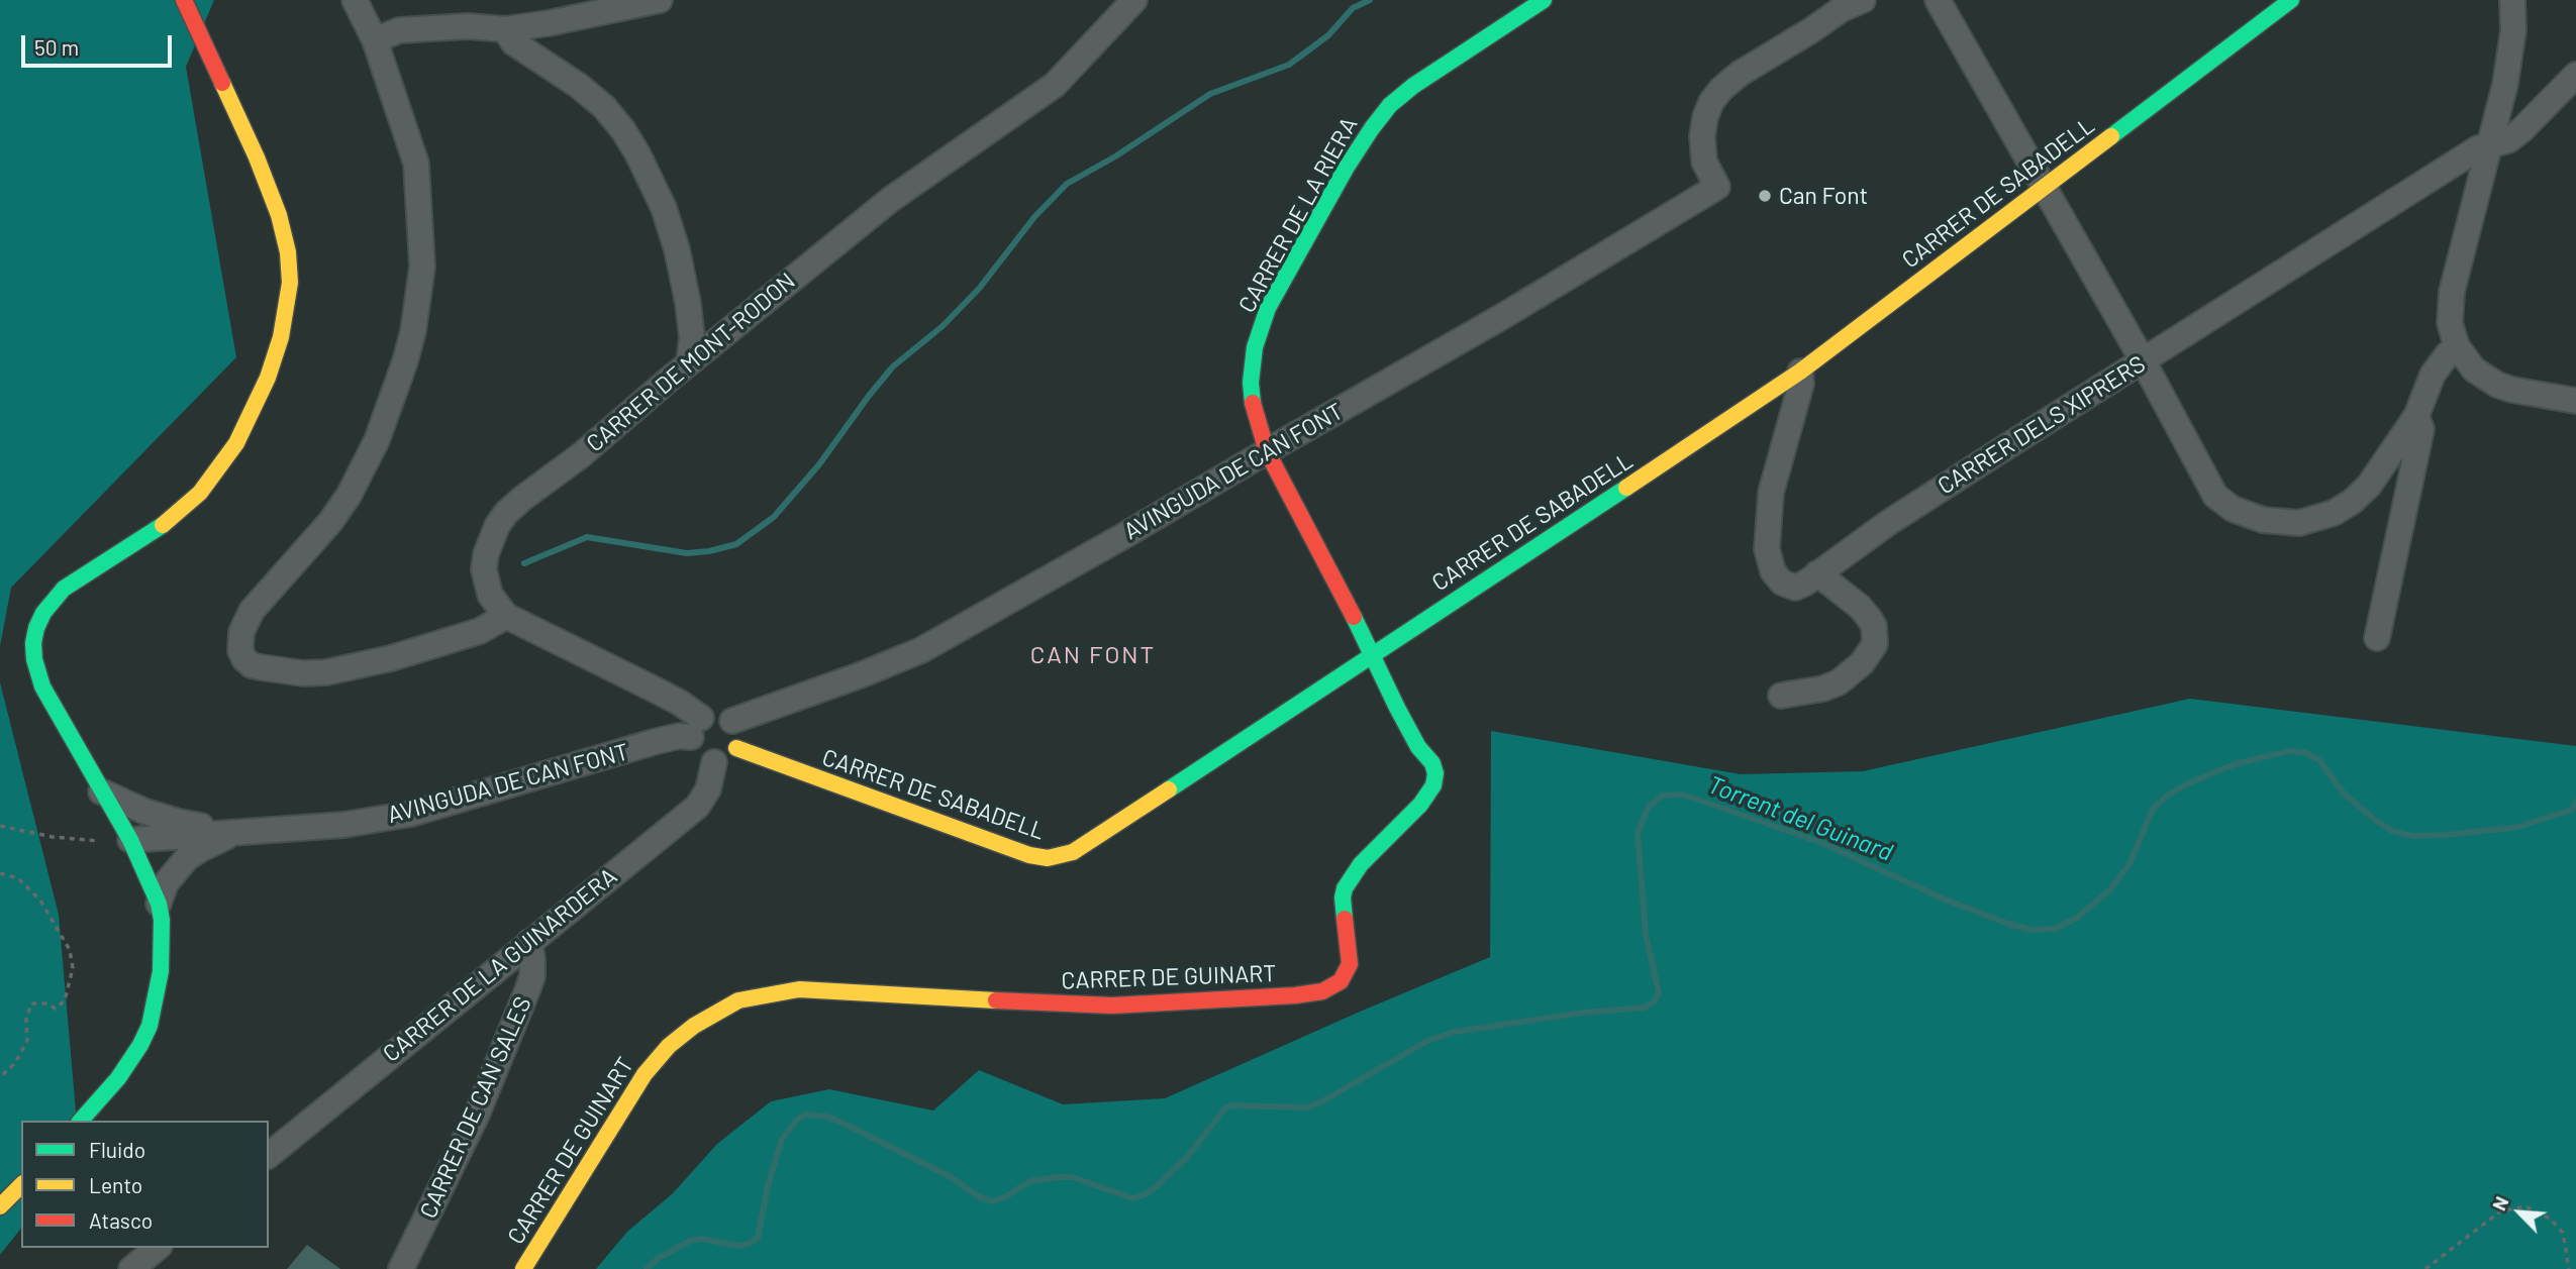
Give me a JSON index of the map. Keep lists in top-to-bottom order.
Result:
{
  "streets": {
    "street": [
      "CARRER DE SABADELL",
      "CARRER DE LA RIERA",
      "CARRER DE MONT-RODON",
      "CARRER DELS XIPRERS",
      "AVINGUDA DE CAN FONT",
      "CARRER DE LA GUINARDERA",
      "CARRER DE GUINART",
      "CARRER DE CAN SALES"
    ]
  },
  "crossings": [
    ["CARRER DE SABADELL", "CARRER DELS XIPRERS"],
    ["CARRER DE SABADELL", "AVINGUDA DE CAN FONT"],
    ["CARRER DE SABADELL", "CARRER DE LA GUINARDERA"],
    ["CARRER DE SABADELL", "CARRER DE GUINART"],
    ["CARRER DE LA RIERA", "AVINGUDA DE CAN FONT"],
    ["CARRER DE LA RIERA", "CARRER DE GUINART"],
    ["AVINGUDA DE CAN FONT", "CARRER DE LA GUINARDERA"],
    ["AVINGUDA DE CAN FONT", "CARRER DE GUINART"],
    ["CARRER DE LA GUINARDERA", "CARRER DE CAN SALES"]
  ],
  "districts": ["CAN FONT"],
  "water": ["Torrent del Guinard"],
  "places": ["Can Font"],
  "legend": ["Fluido", "Lento", "Atasco"],
  "scale_bar": "50 m",
  "north": "top left"
}
